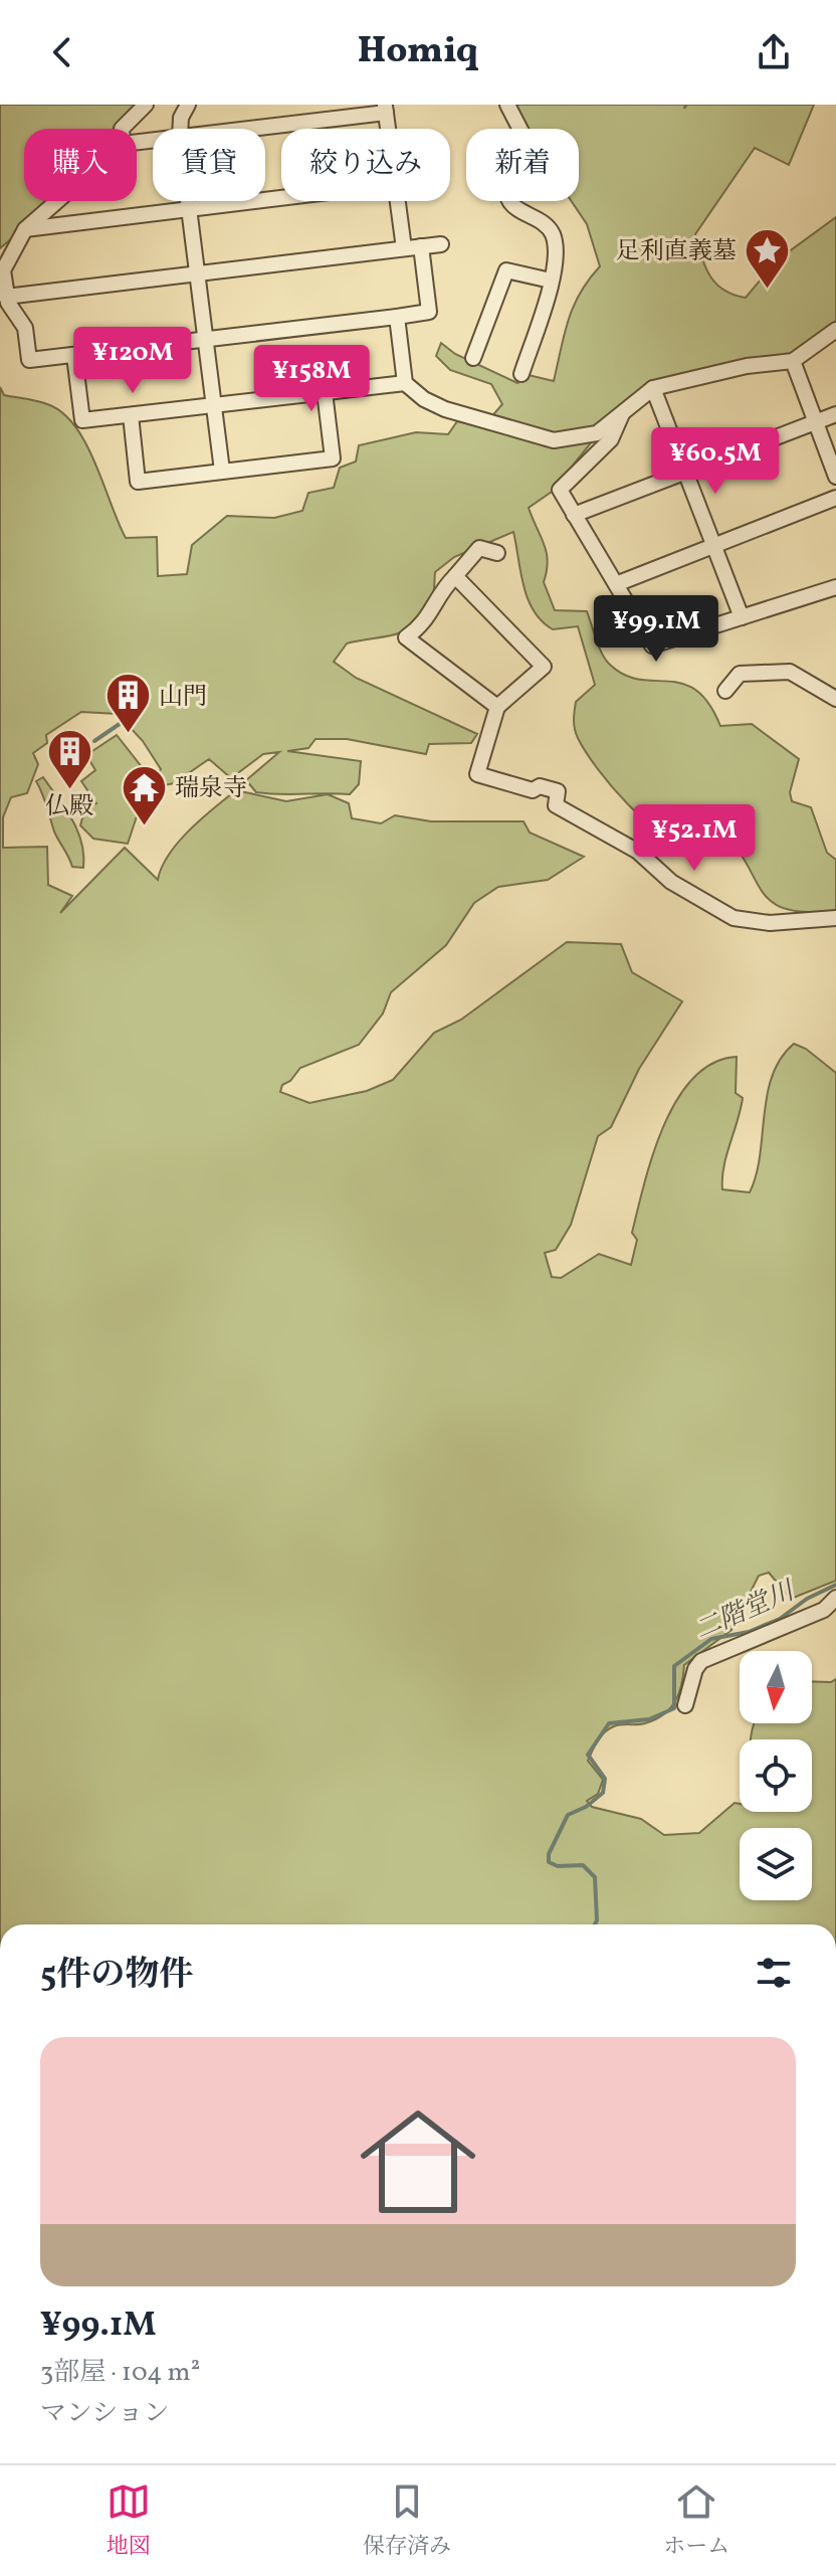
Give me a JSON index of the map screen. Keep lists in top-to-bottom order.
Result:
{
  "water": ["二階堂川"],
  "places": {
    "place": ["足利直義墓"],
    "building": ["山門", "仏殿"],
    "temple": ["瑞泉寺"]
  },
  "north": "bottom",
  "page": {
    "header": "Homiq",
    "chip": [
      "購入",
      "賃貸",
      "絞り込み",
      "新着"
    ],
    "price": [
      "¥120M",
      "¥158M",
      "¥60.5M",
      "¥99.1M",
      "¥52.1M"
    ],
    "heading": "5件の物件",
    "list": [
      {
        "name": "¥99.1M",
        "note": "3部屋 · 104 m² · マンション"
      }
    ],
    "tabs": ["地図", "保存済み", "ホーム"]
  }
}
